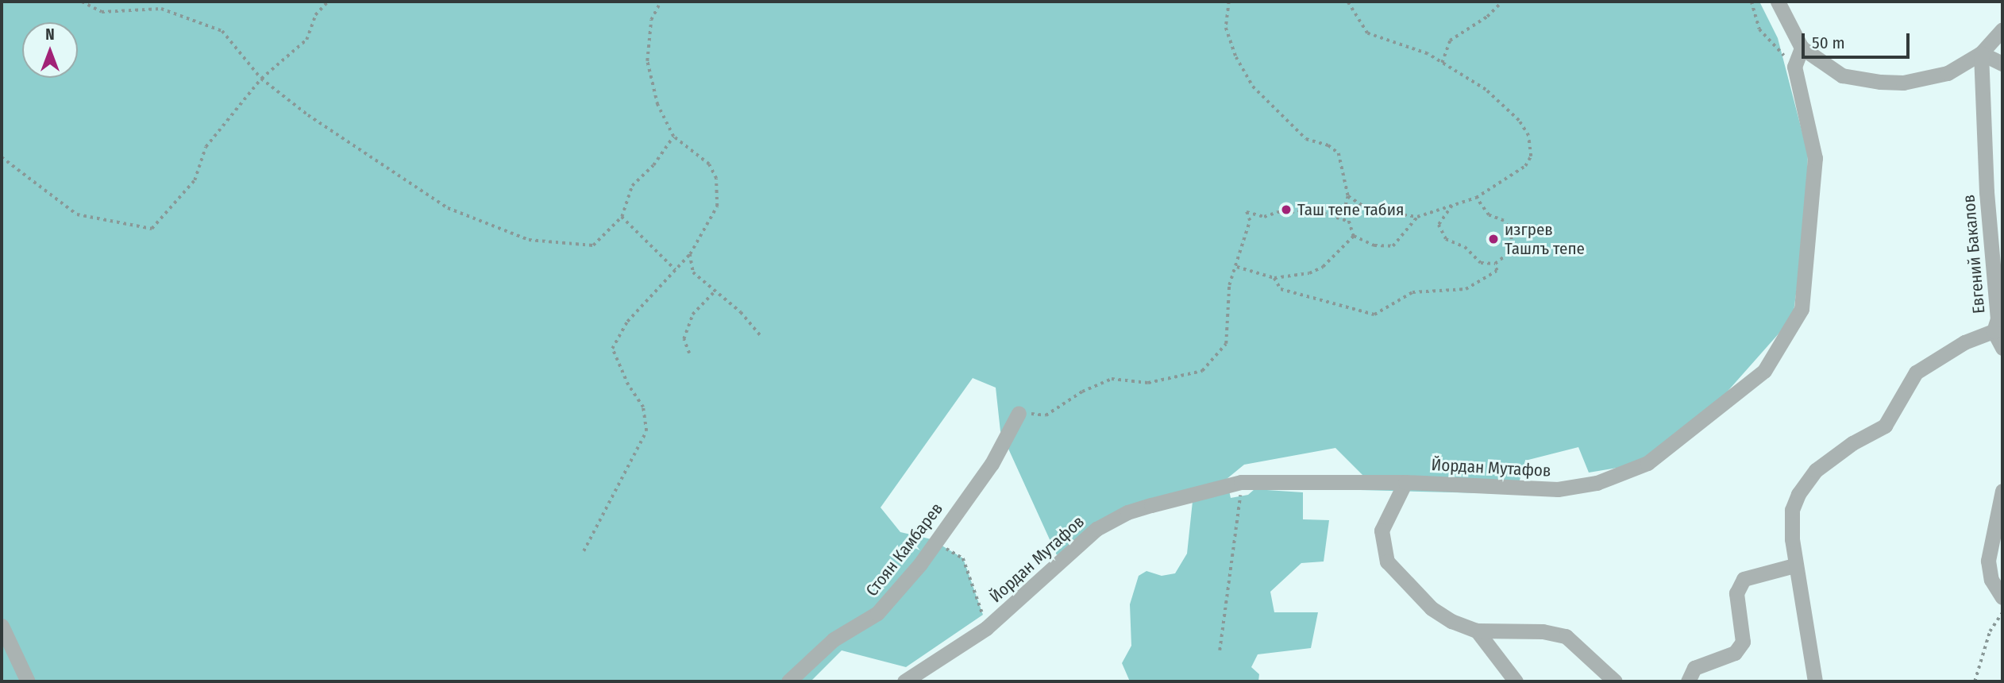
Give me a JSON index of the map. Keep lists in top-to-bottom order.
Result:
{
  "streets": {
    "street": ["Евгений Бакалов", "Йордан Мутафов", "Стоян Камбарев"]
  },
  "places": ["Таш тепе табия", "изгрев Ташлъ тепе"],
  "scale_bar": "50 m",
  "north": "top"
}
